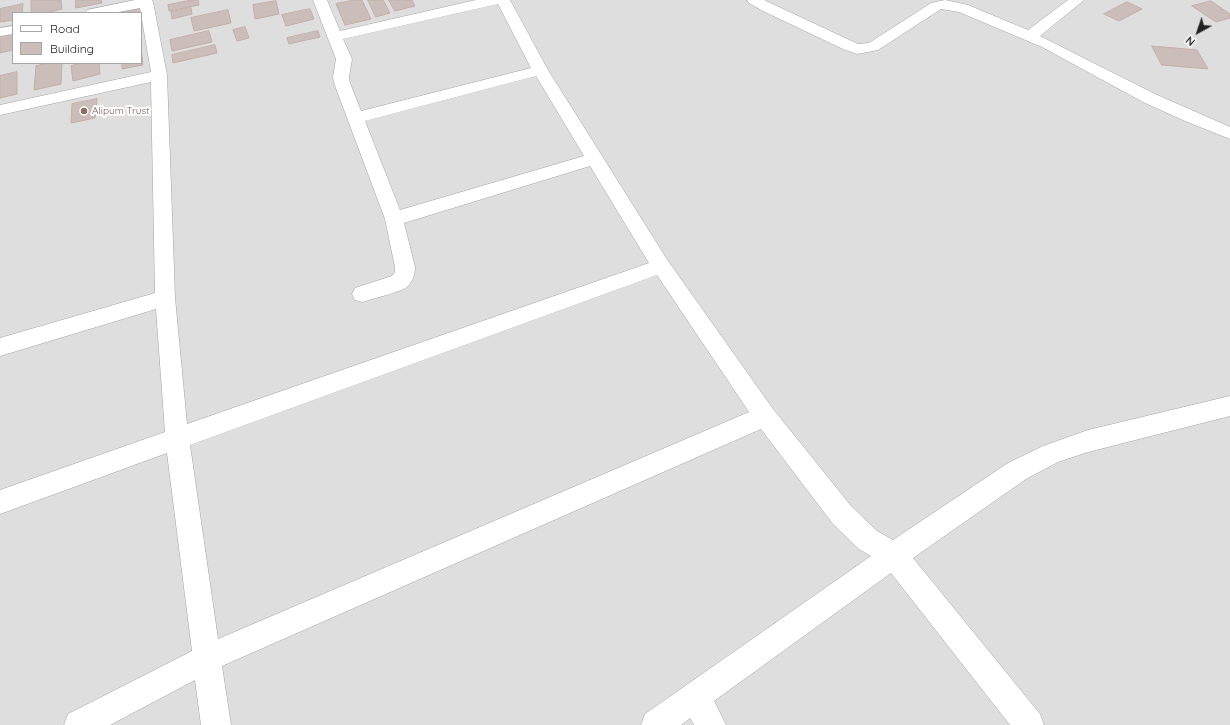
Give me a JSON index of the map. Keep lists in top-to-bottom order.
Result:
{
  "places": ["Alipum Trust"],
  "legend": ["Road", "Building"],
  "north": "bottom left"
}
